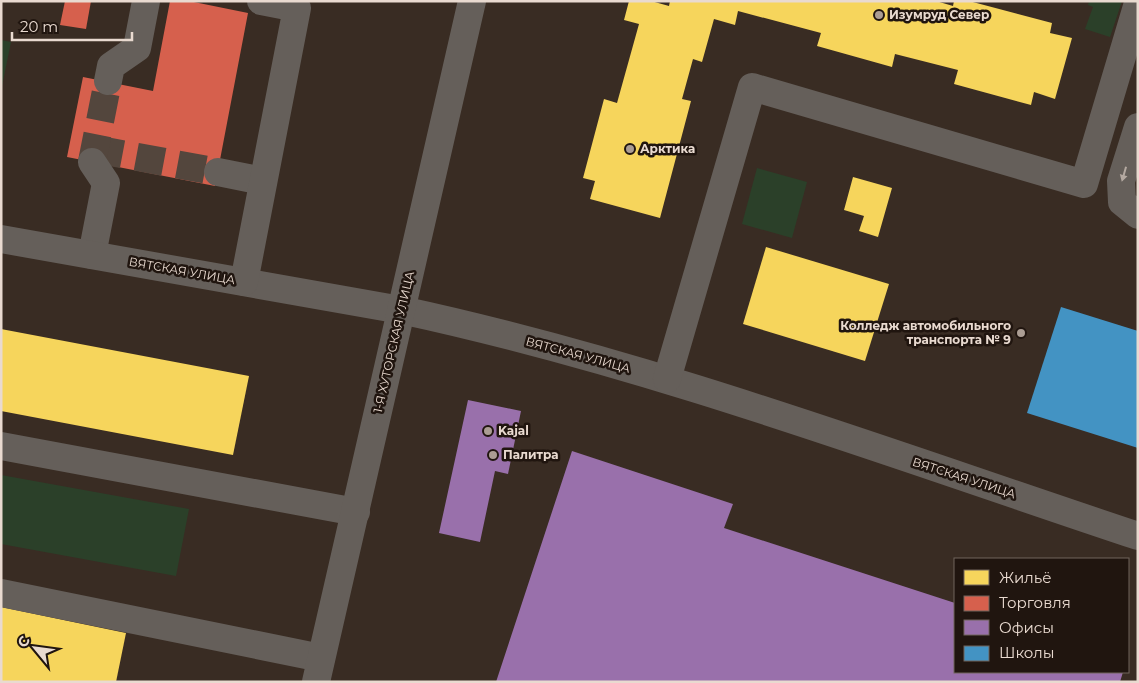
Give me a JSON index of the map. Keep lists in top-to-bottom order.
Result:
{
  "streets": {
    "street": ["ВЯТСКАЯ УЛИЦА", "1-Я ХУТОРСКАЯ УЛИЦА"]
  },
  "crossings": [
    ["ВЯТСКАЯ УЛИЦА", "1-Я ХУТОРСКАЯ УЛИЦА"]
  ],
  "places": [
    "Изумруд Север",
    "Арктика",
    "Колледж автомобильного транспорта № 9",
    "Kajal",
    "Палитра"
  ],
  "legend": [
    "Жильё",
    "Торговля",
    "Офисы",
    "Школы"
  ],
  "scale_bar": "20 m",
  "north": "top left"
}
